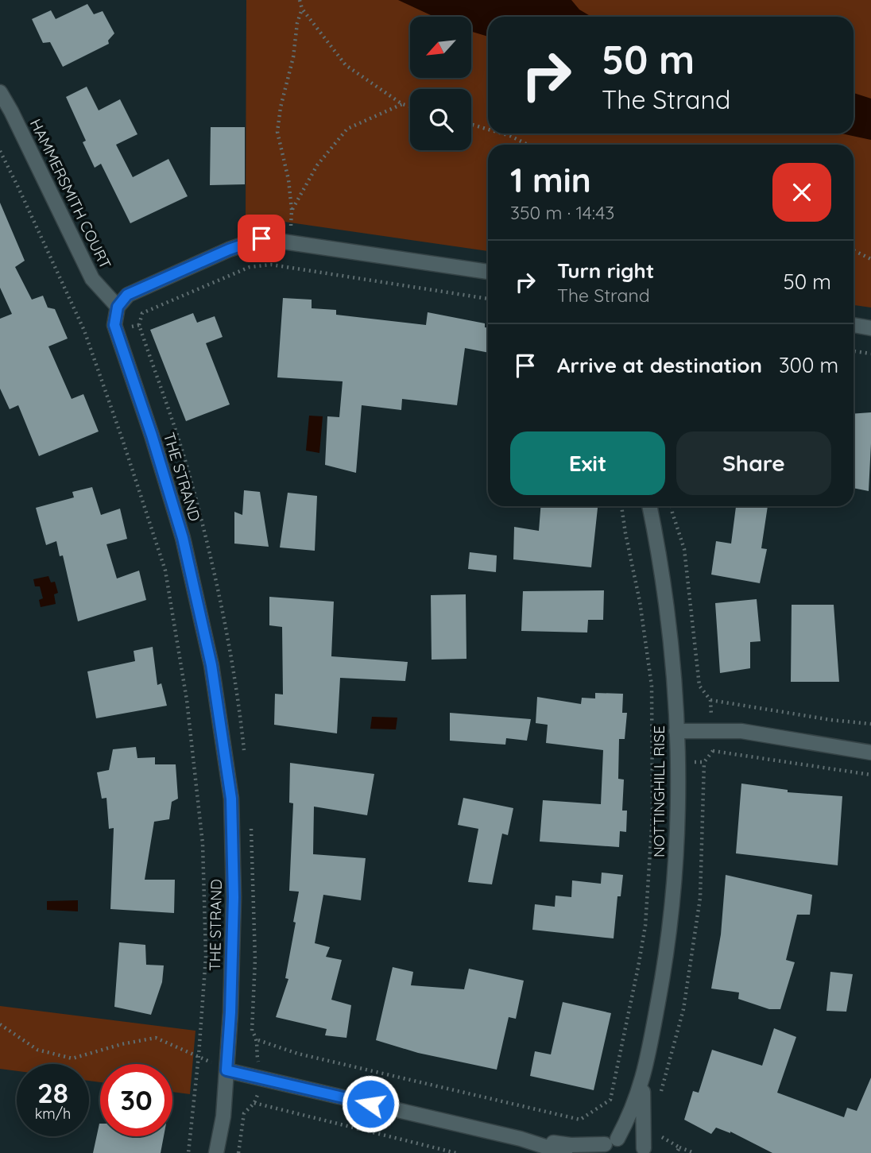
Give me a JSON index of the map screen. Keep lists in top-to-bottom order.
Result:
{
  "streets": {
    "street": ["HAMMERSMITH COURT", "THE STRAND", "NOTTINGHILL RISE"]
  },
  "crossings": [
    ["HAMMERSMITH COURT", "THE STRAND"]
  ],
  "north": "bottom left",
  "page": {
    "turn": ["50 m", "The Strand"],
    "heading": ["1 min", "350 m · 14:43"],
    "list": [
      {
        "name": "Turn right",
        "note": "The Strand",
        "value": "50 m"
      },
      {
        "name": "Arrive at destination",
        "value": "300 m"
      }
    ],
    "buttons": ["Exit", "Share"],
    "speed": "28 km/h",
    "limit": "30"
  }
}
